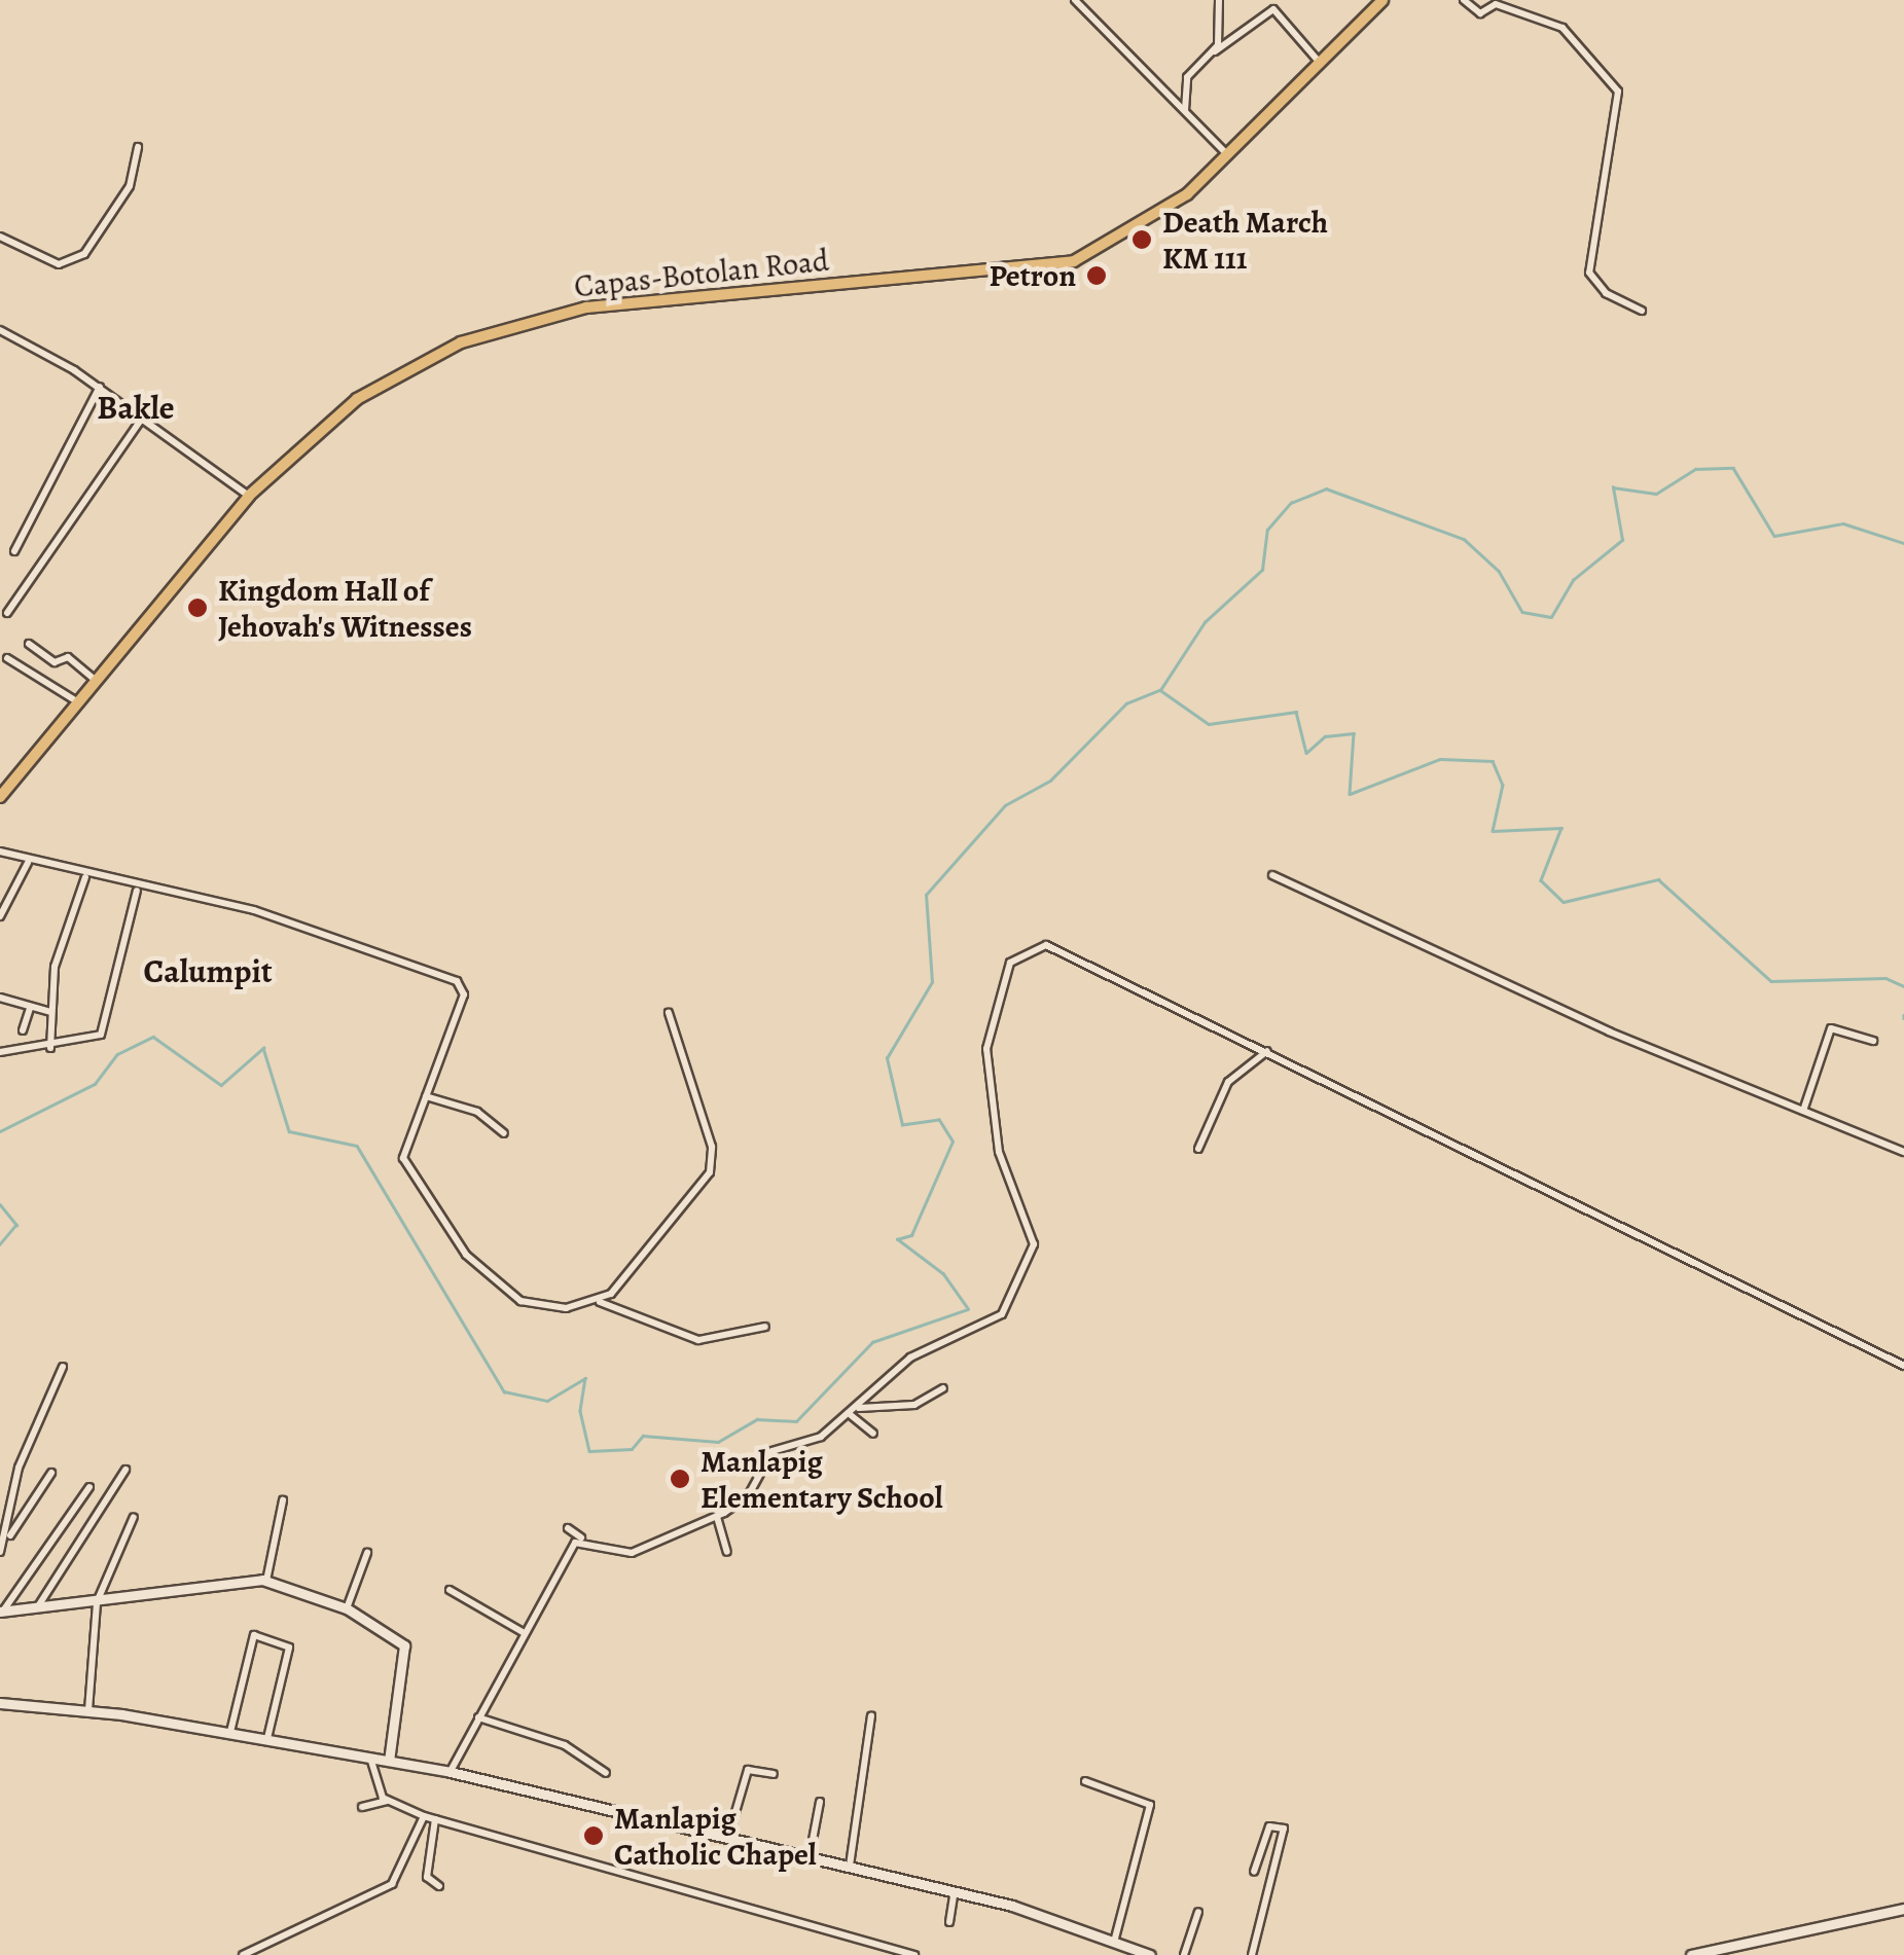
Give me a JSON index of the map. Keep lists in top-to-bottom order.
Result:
{
  "streets": {
    "main road": ["Capas-Botolan Road"]
  },
  "districts": ["Bakle", "Calumpit"],
  "places": [
    "Death March KM 111",
    "Petron",
    "Kingdom Hall of Jehovah's Witnesses",
    "Manlapig Elementary School",
    "Manlapig Catholic Chapel"
  ]
}
